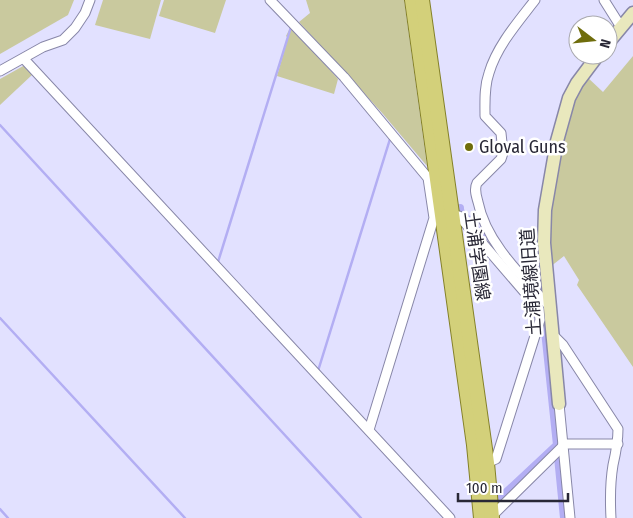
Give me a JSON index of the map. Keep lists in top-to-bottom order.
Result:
{
  "streets": {
    "main road": ["土浦学園線"],
    "street": ["土浦境線旧道"]
  },
  "places": ["Gloval Guns"],
  "scale_bar": "100 m",
  "north": "right"
}
